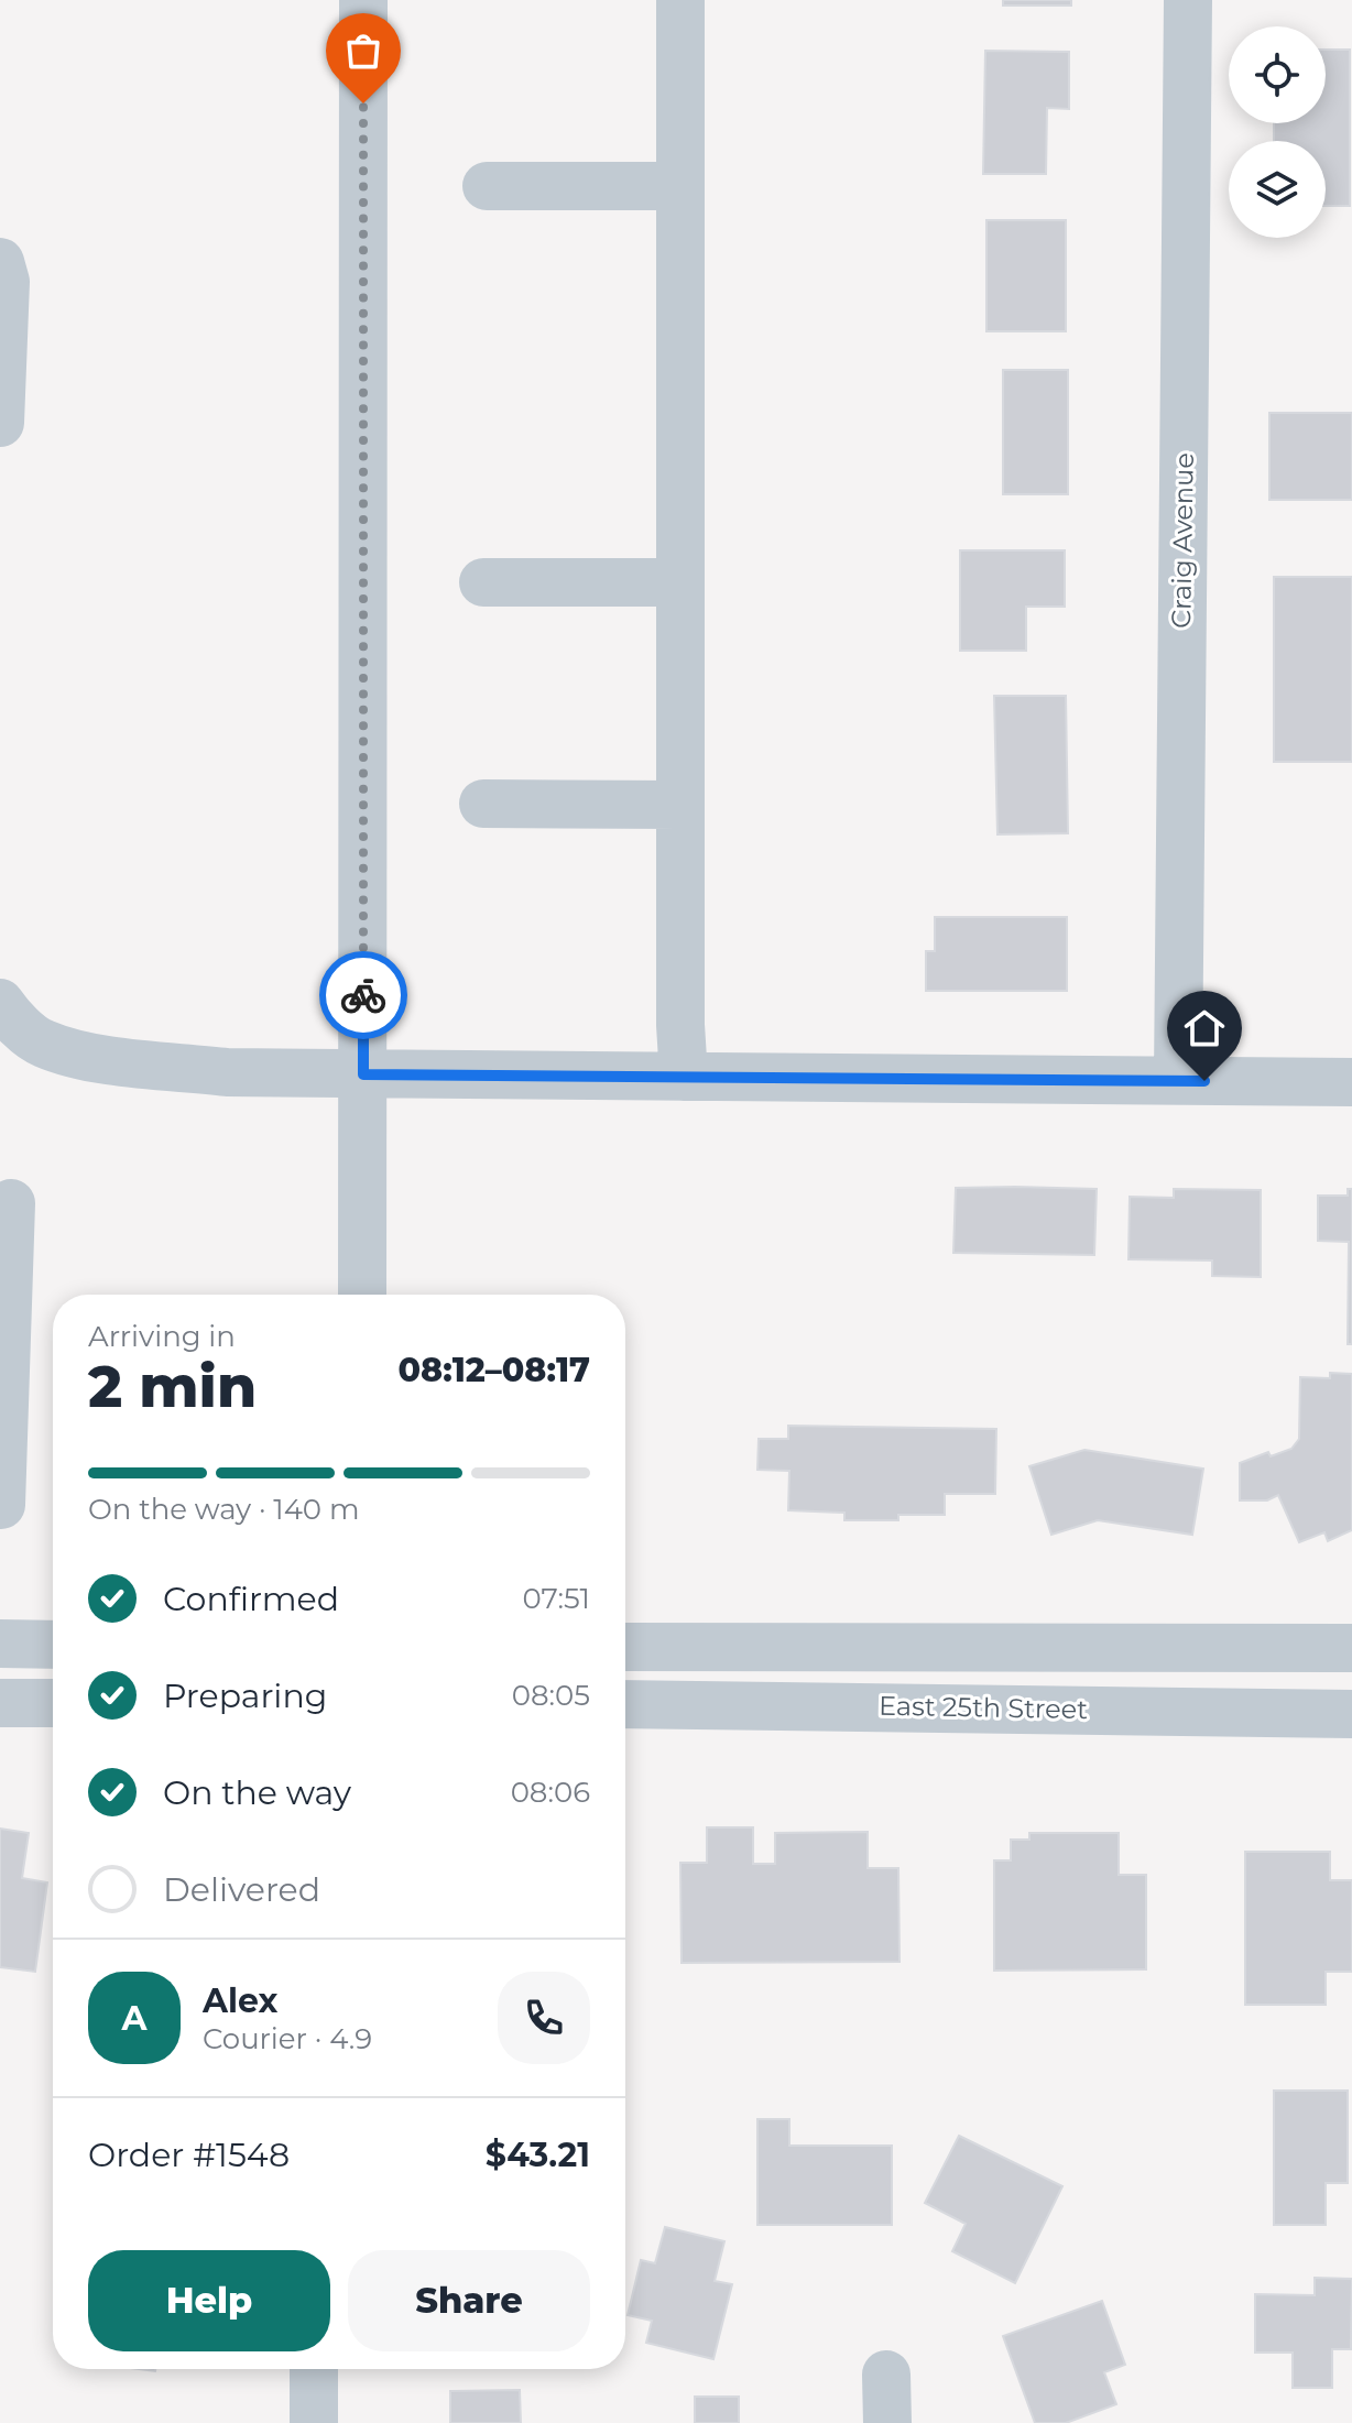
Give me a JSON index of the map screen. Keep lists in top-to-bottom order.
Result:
{
  "streets": {
    "street": ["Craig Avenue", "East 25th Street"]
  },
  "page": {
    "heading": ["2 min", "Arriving in", "08:12–08:17"],
    "panel": [
      "Alex",
      "Courier · 4.9",
      "Order #1548",
      "$43.21"
    ],
    "bar": "On the way · 140 m",
    "list": [
      ["Confirmed", "07:51"],
      ["Preparing", "08:05"],
      ["On the way", "08:06"],
      "Delivered"
    ],
    "round": "A",
    "buttons": ["Help", "Share"]
  }
}
